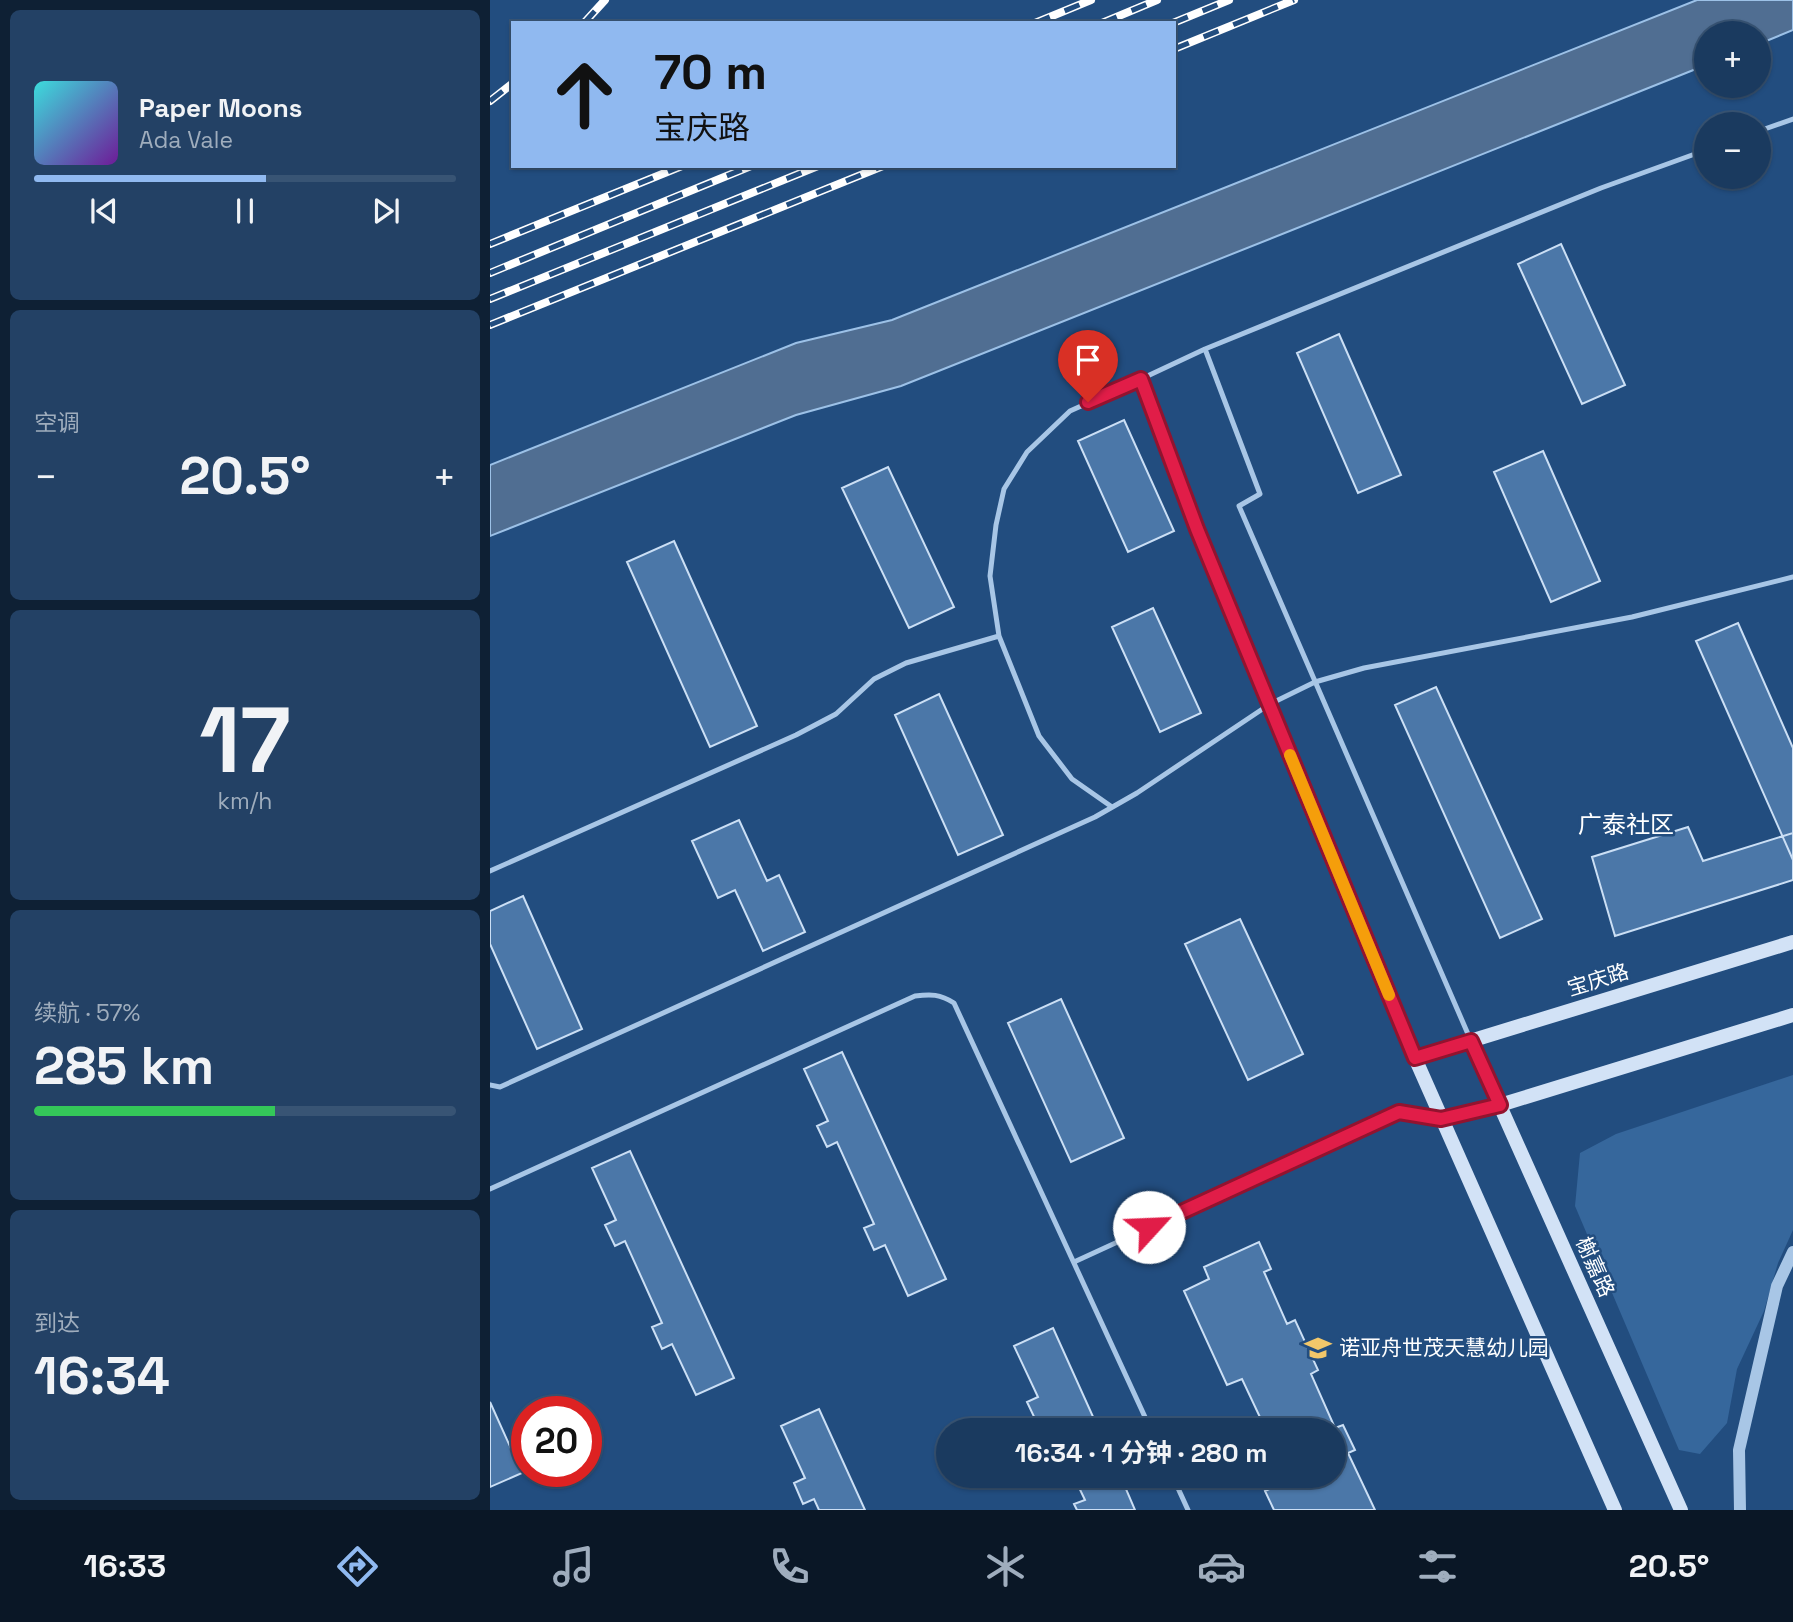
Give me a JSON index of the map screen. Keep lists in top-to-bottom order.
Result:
{
  "streets": {
    "main road": ["宝庆路", "榭嘉路"]
  },
  "crossings": [
    ["宝庆路", "榭嘉路"]
  ],
  "districts": ["广泰社区"],
  "places": {
    "school or university": ["诺亚舟世茂天慧幼儿园"]
  },
  "page": {
    "map_buttons": ["+", "−"],
    "turn": ["70 m", "宝庆路"],
    "song": ["Paper Moons", "Ada Vale"],
    "tile": [
      "空调",
      ["17", "km/h"],
      ["续航 · 57%", "285 km"],
      ["到达", "16:34"]
    ],
    "heat": ["−", "20.5°", "+"],
    "limit": "20",
    "trip": "16:34 · 1 分钟 · 280 m",
    "tabs": ["16:33", "20.5°"]
  }
}
